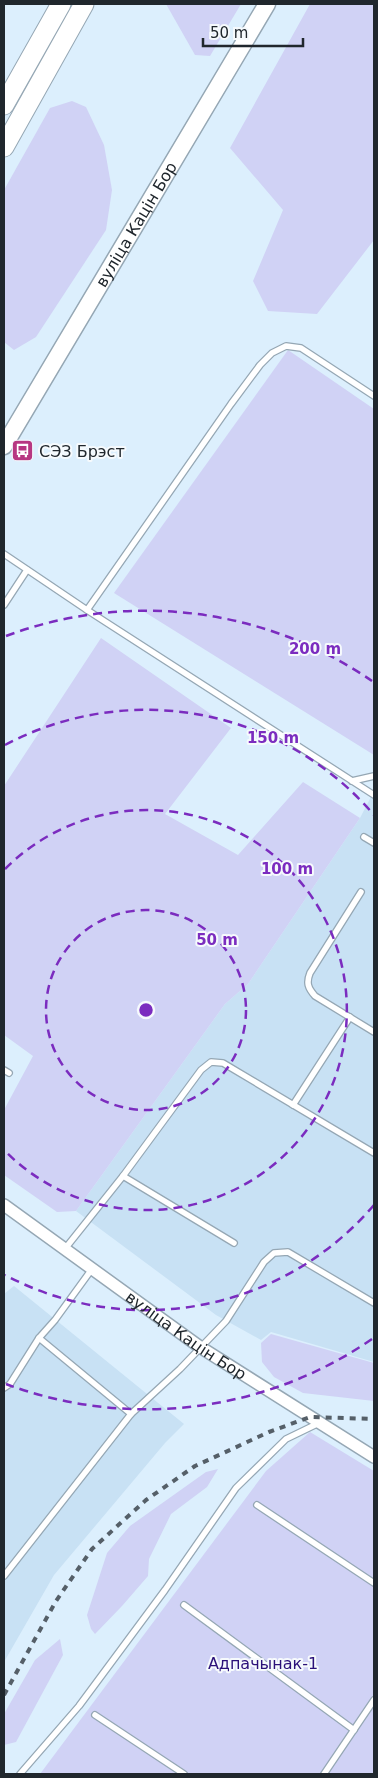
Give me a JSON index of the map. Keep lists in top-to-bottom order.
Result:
{
  "streets": {
    "main road": ["вуліца Кацін Бор"]
  },
  "parks": ["Адпачынак-1"],
  "places": {
    "bus stop": ["СЭЗ Брэст"]
  },
  "scale_bar": "50 m",
  "rings": [
    "200 m",
    "150 m",
    "100 m",
    "50 m"
  ]
}
